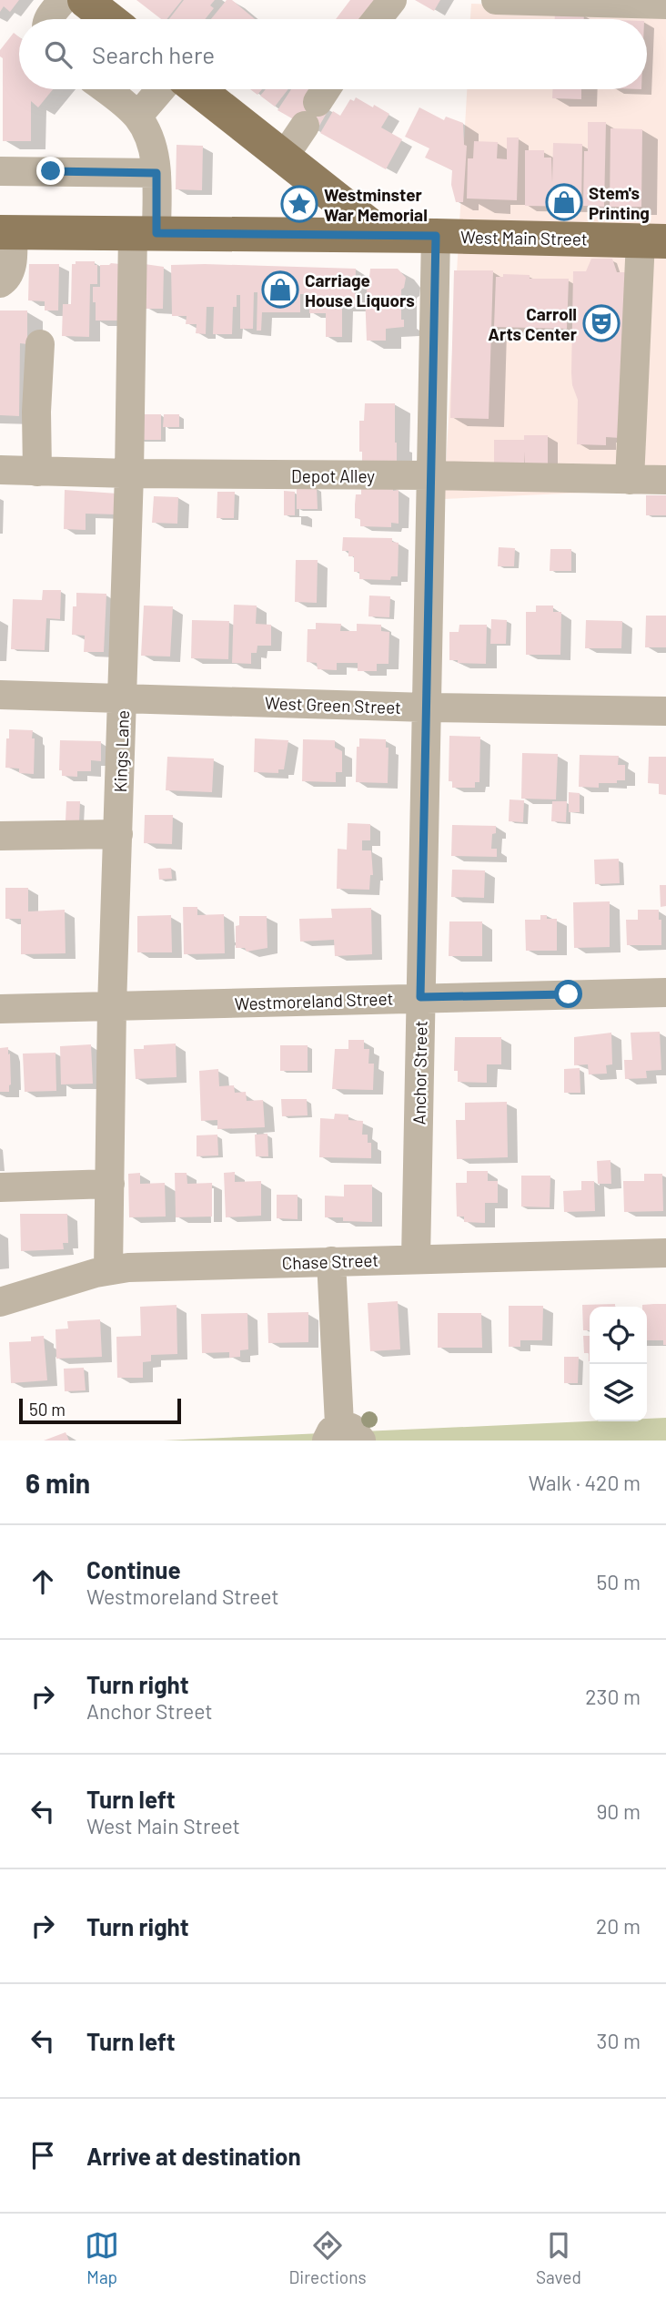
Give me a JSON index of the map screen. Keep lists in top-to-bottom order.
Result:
{
  "streets": {
    "main road": ["West Main Street"],
    "street": [
      "Depot Alley",
      "West Green Street",
      "Kings Lane",
      "Westmoreland Street",
      "Anchor Street",
      "Chase Street"
    ]
  },
  "crossings": [
    ["West Main Street", "Kings Lane"],
    ["West Main Street", "Anchor Street"],
    ["Depot Alley", "Kings Lane"],
    ["Depot Alley", "Anchor Street"],
    ["West Green Street", "Kings Lane"],
    ["West Green Street", "Anchor Street"],
    ["Kings Lane", "Westmoreland Street"],
    ["Kings Lane", "Chase Street"],
    ["Westmoreland Street", "Anchor Street"],
    ["Anchor Street", "Chase Street"]
  ],
  "places": {
    "shop": ["Stem's Printing", "Carriage House Liquors"],
    "place": ["Westminster War Memorial"],
    "theatre": ["Carroll Arts Center"]
  },
  "scale_bar": "50 m",
  "page": {
    "search": "Search here",
    "scale": "50 m",
    "heading": ["6 min", "Walk · 420 m"],
    "list": [
      ["Continue", "Westmoreland Street", "50 m"],
      ["Turn right", "Anchor Street", "230 m"],
      ["Turn left", "West Main Street", "90 m"],
      ["Turn right", "20 m"],
      ["Turn left", "30 m"],
      "Arrive at destination"
    ],
    "nav": ["Map", "Directions", "Saved"]
  }
}
